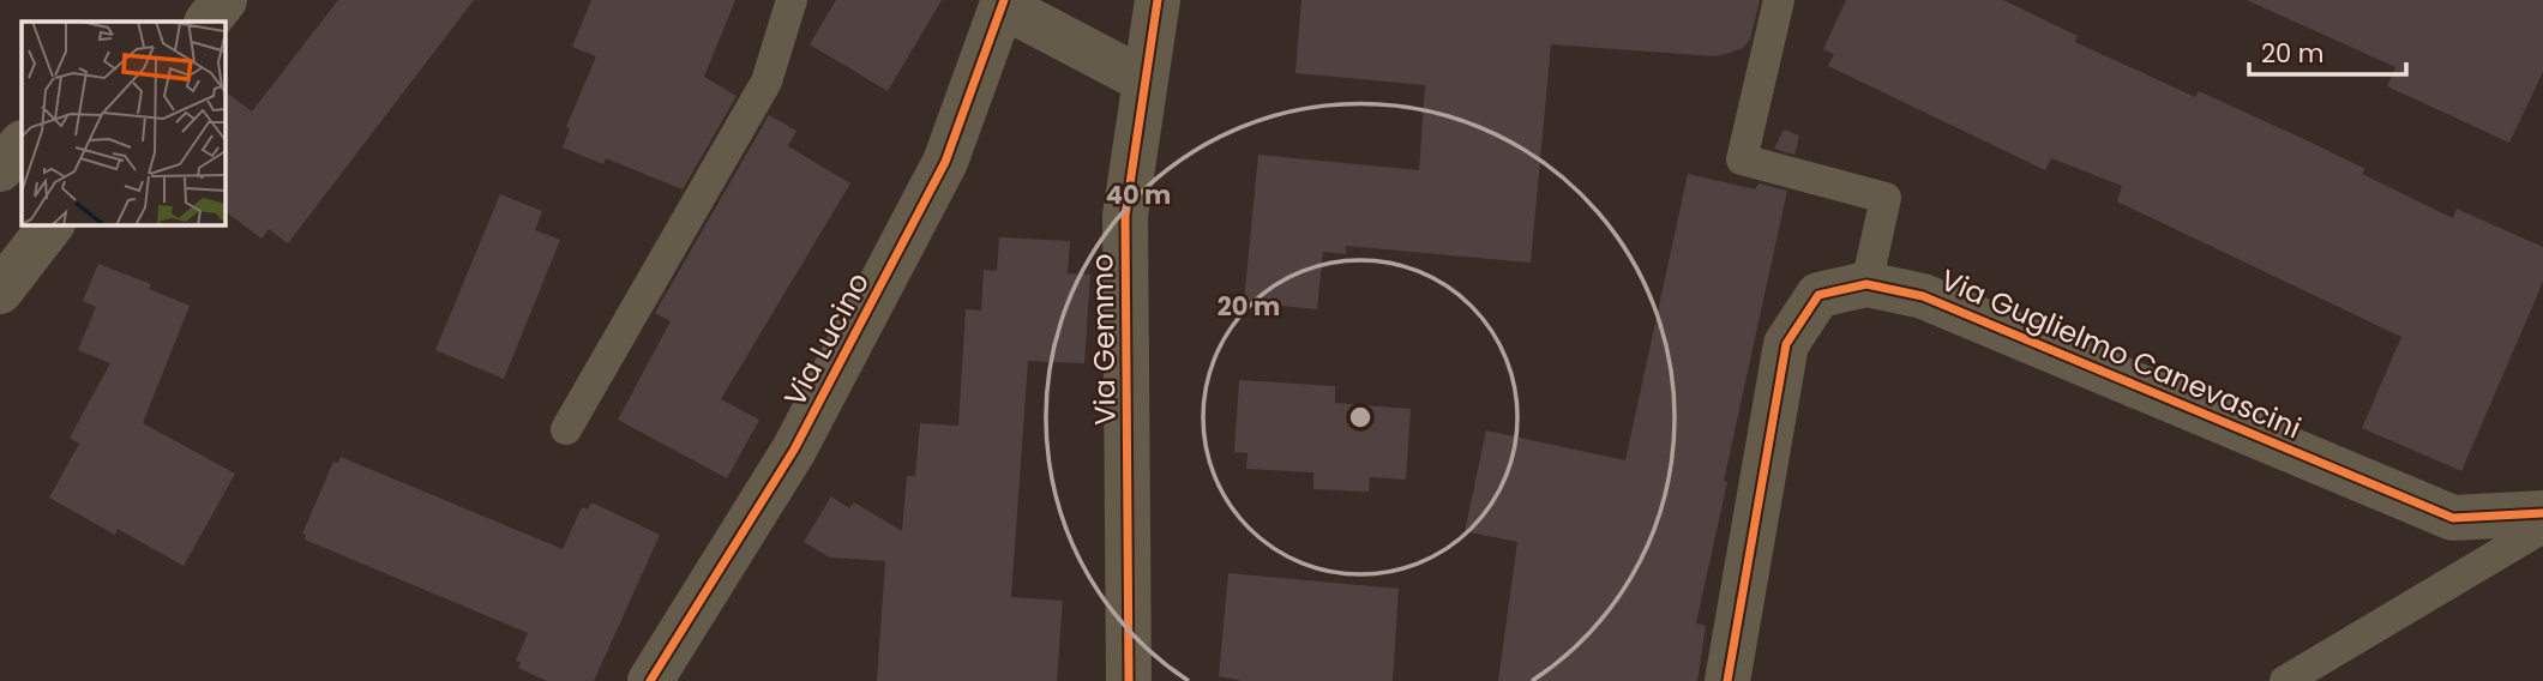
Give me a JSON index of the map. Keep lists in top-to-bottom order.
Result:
{
  "streets": {
    "street": ["Via Lucino", "Via Gemmo", "Via Guglielmo Canevascini"]
  },
  "scale_bar": "20 m",
  "rings": ["40 m", "20 m"]
}
